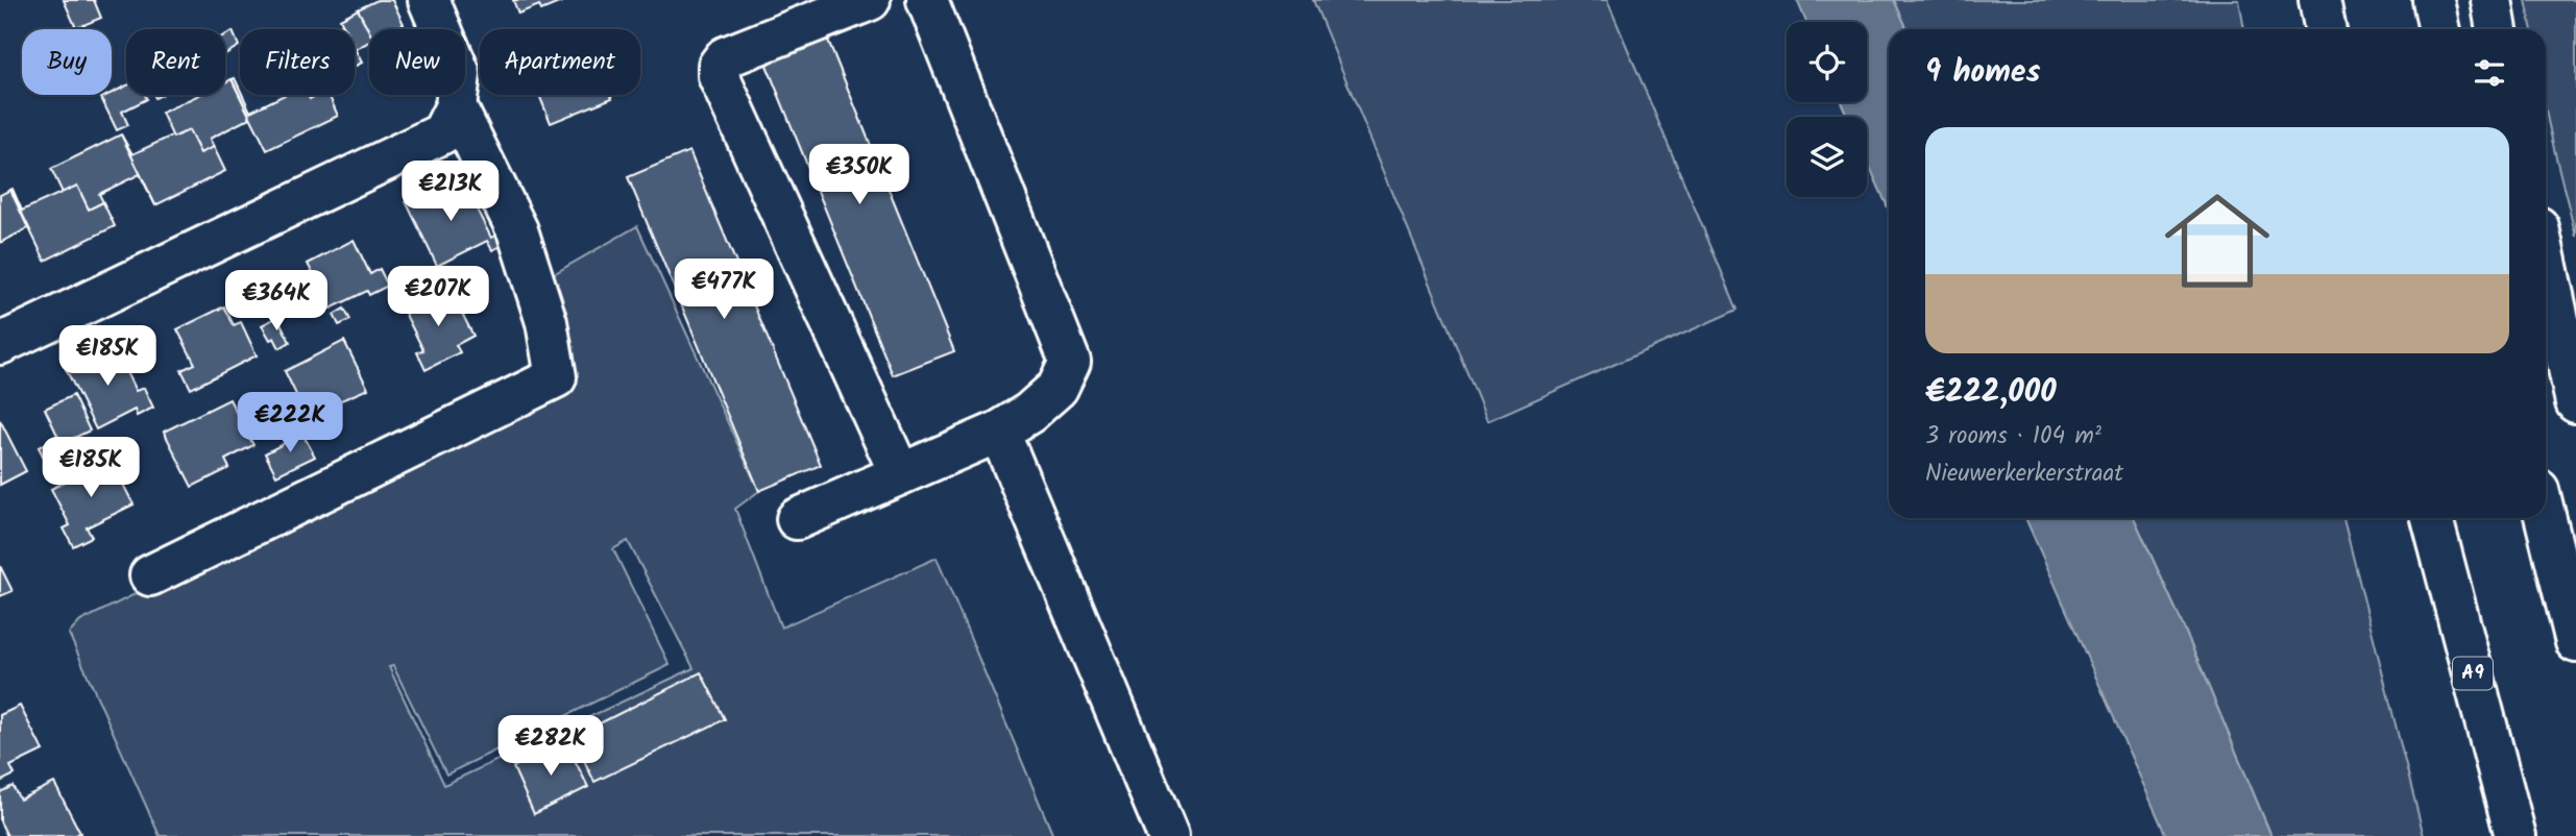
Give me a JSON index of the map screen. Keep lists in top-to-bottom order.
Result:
{
  "streets": {
    "main road": ["A9"]
  },
  "page": {
    "chip": [
      "Buy",
      "Rent",
      "Filters",
      "New",
      "Apartment"
    ],
    "heading": "9 homes",
    "list": [
      {
        "name": "€222,000",
        "note": "3 rooms · 104 m² · Nieuwerkerkerstraat"
      }
    ],
    "price": [
      "€350K",
      "€213K",
      "€477K",
      "€207K",
      "€364K",
      "€185K",
      "€222K",
      "€185K",
      "€282K"
    ]
  }
}
